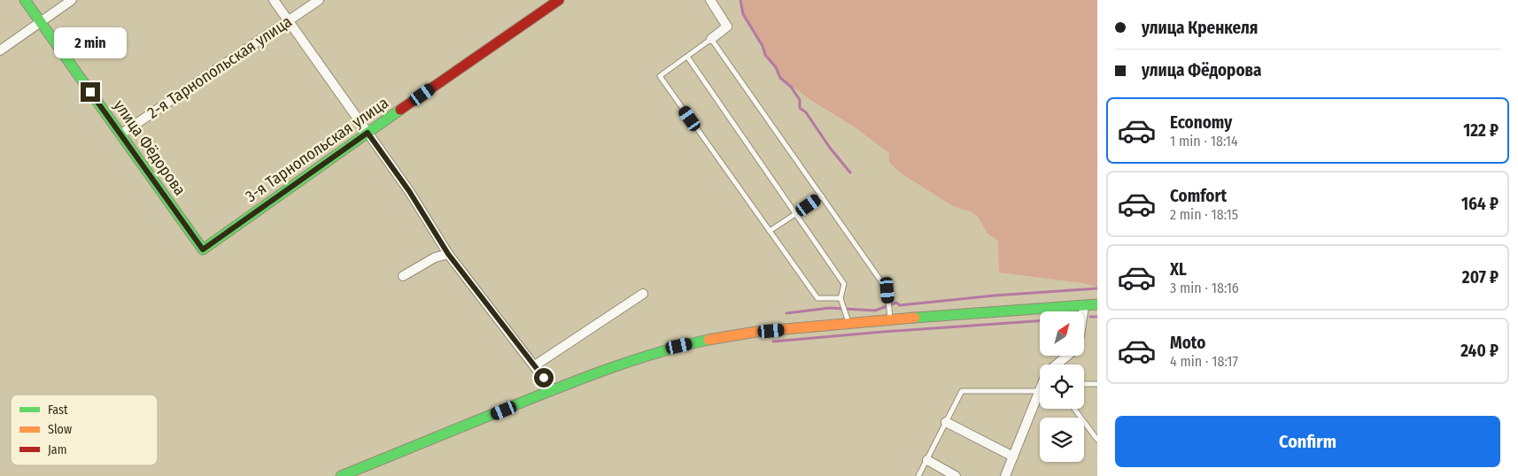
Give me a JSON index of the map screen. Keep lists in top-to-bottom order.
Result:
{
  "streets": {
    "street": ["2-я Тарнопольская улица", "улица Фёдорова", "3-я Тарнопольская улица"]
  },
  "crossings": [
    ["2-я Тарнопольская улица", "улица Фёдорова"],
    ["улица Фёдорова", "3-я Тарнопольская улица"]
  ],
  "legend": ["Fast", "Slow", "Jam"],
  "north": "top right",
  "page": {
    "banner": ["улица Кренкеля", "улица Фёдорова"],
    "bubble": "2 min",
    "list": [
      {
        "name": "Economy",
        "note": "1 min · 18:14",
        "value": "122 ₽"
      },
      {
        "name": "Comfort",
        "note": "2 min · 18:15",
        "value": "164 ₽"
      },
      {
        "name": "XL",
        "note": "3 min · 18:16",
        "value": "207 ₽"
      },
      {
        "name": "Moto",
        "note": "4 min · 18:17",
        "value": "240 ₽"
      }
    ],
    "buttons": "Confirm"
  }
}
